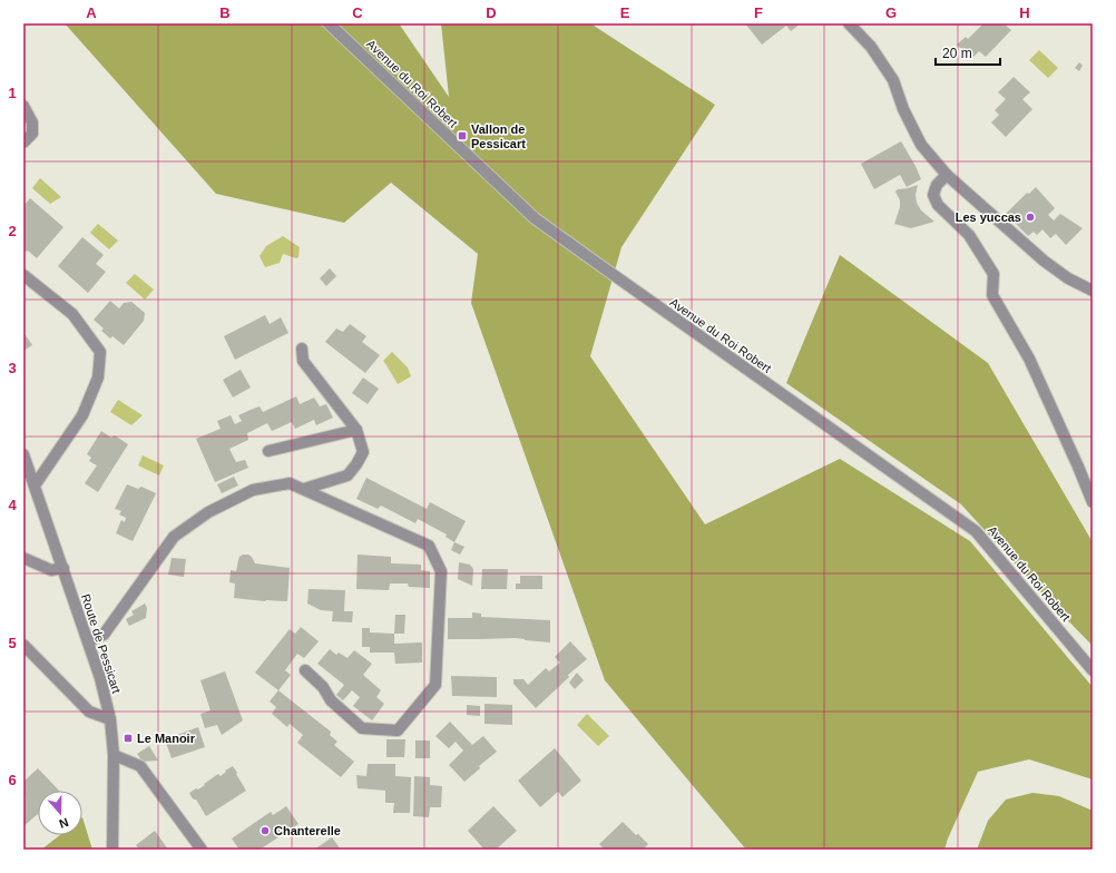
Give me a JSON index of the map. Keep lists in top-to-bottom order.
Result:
{
  "streets": {
    "street": ["Avenue du Roi Robert", "Route de Pessicart"]
  },
  "places": {
    "transit": ["Vallon de Pessicart", "Le Manoir"],
    "other": ["Les yuccas", "Chanterelle"]
  },
  "scale_bar": "20 m",
  "north": "bottom",
  "grid": {
    "columns": [
      "A",
      "B",
      "C",
      "D",
      "E",
      "F",
      "G",
      "H"
    ],
    "rows": [
      "1",
      "2",
      "3",
      "4",
      "5",
      "6"
    ]
  }
}
